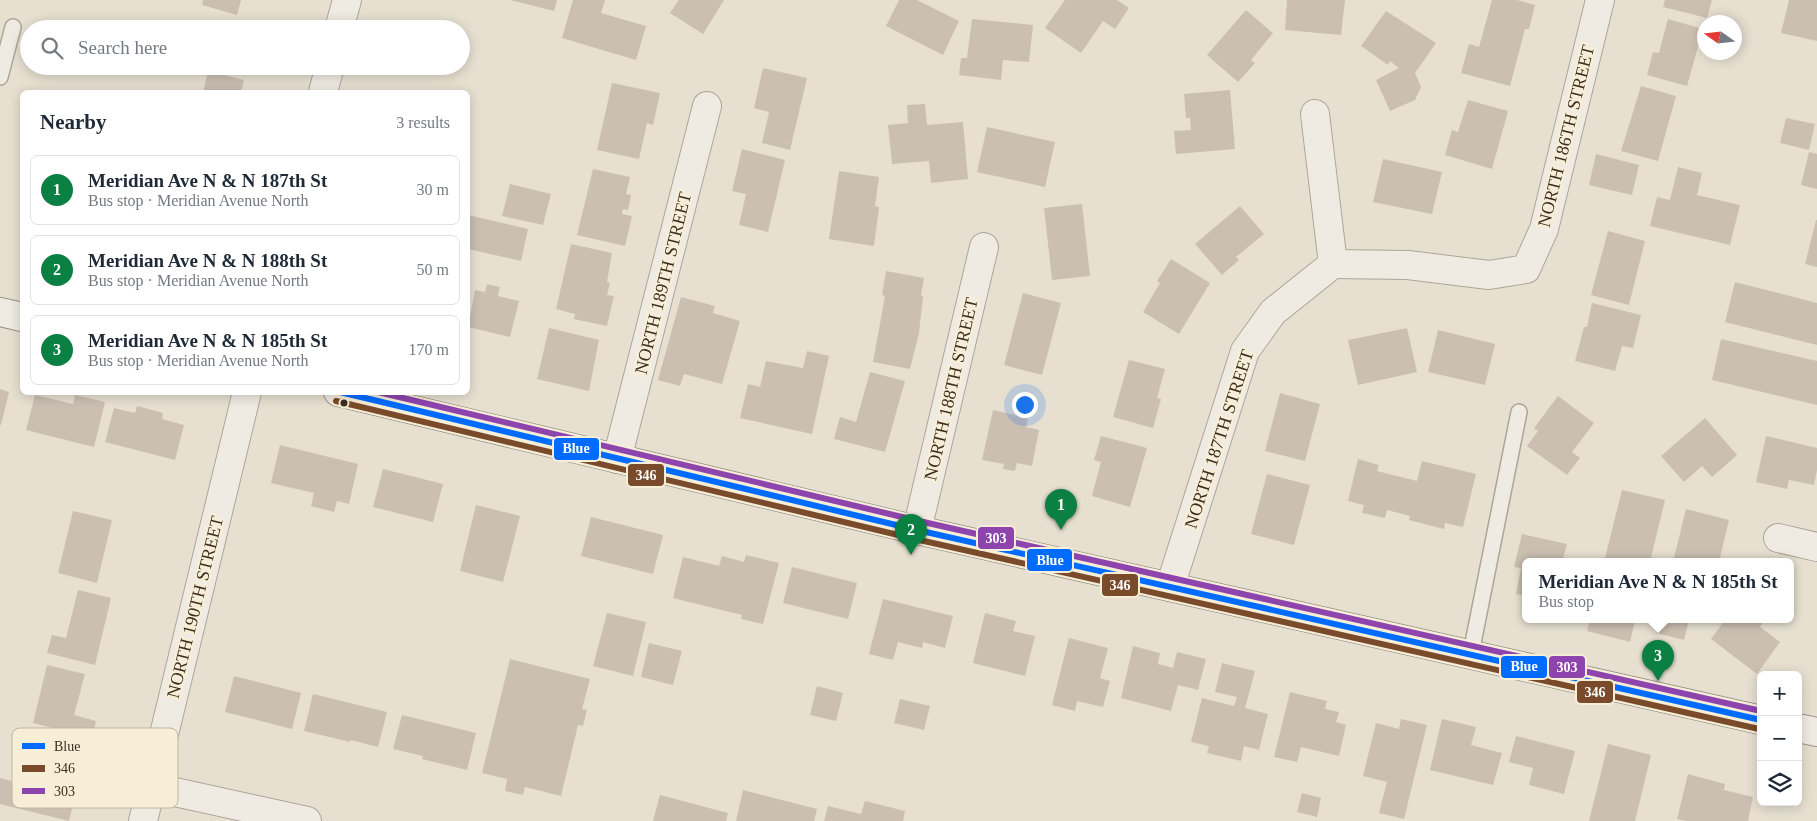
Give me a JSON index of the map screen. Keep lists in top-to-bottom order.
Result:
{
  "streets": {
    "street": [
      "NORTH 186TH STREET",
      "NORTH 189TH STREET",
      "NORTH 188TH STREET",
      "NORTH 187TH STREET",
      "NORTH 190TH STREET"
    ]
  },
  "crossings": [
    ["NORTH 186TH STREET", "NORTH 187TH STREET"]
  ],
  "lines": ["transit line Blue", "transit line 303", "transit line 346"],
  "legend": ["Blue", "346", "303"],
  "north": "left",
  "page": {
    "search": "Search here",
    "heading": ["Nearby", "3 results"],
    "list": [
      {
        "mark": "1",
        "name": "Meridian Ave N & N 187th St",
        "note": "Bus stop · Meridian Avenue North",
        "value": "30 m"
      },
      {
        "mark": "2",
        "name": "Meridian Ave N & N 188th St",
        "note": "Bus stop · Meridian Avenue North",
        "value": "50 m"
      },
      {
        "mark": "3",
        "name": "Meridian Ave N & N 185th St",
        "note": "Bus stop · Meridian Avenue North",
        "value": "170 m"
      }
    ],
    "pins": ["1", "2", "3"],
    "popup": ["Meridian Ave N & N 185th St", "Bus stop"],
    "map_buttons": ["+", "−"]
  }
}
